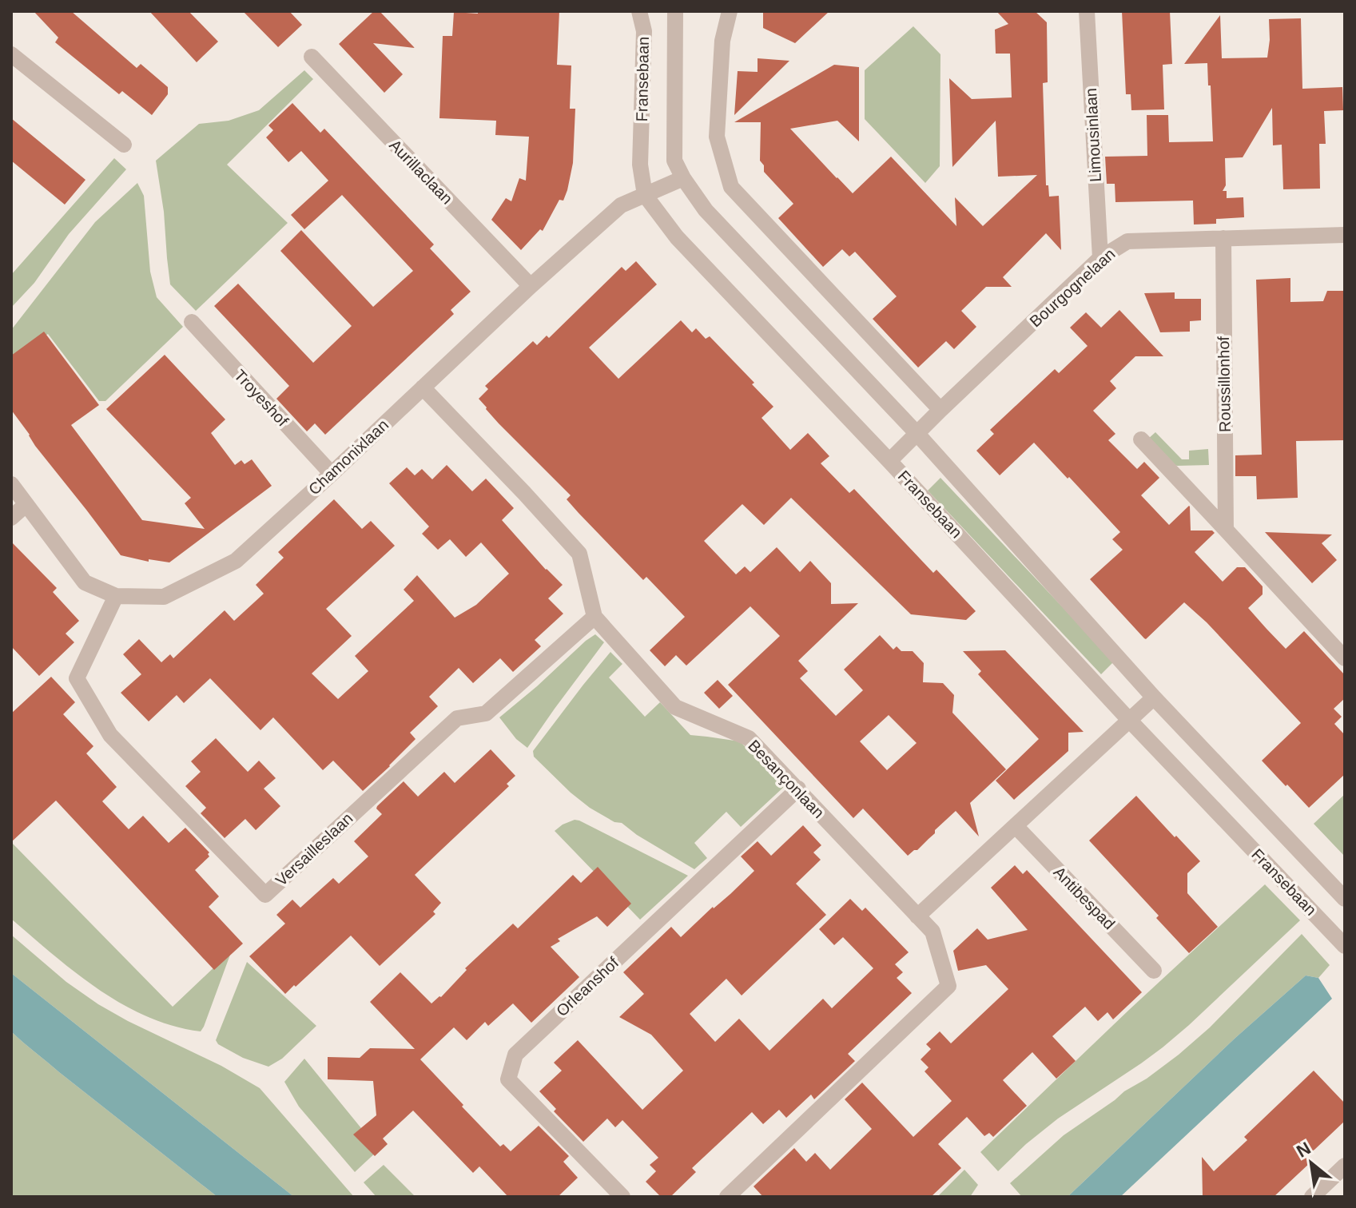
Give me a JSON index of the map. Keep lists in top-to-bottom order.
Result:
{
  "streets": {
    "street": [
      "Fransebaan",
      "Limousinlaan",
      "Aurillaclaan",
      "Bourgognelaan",
      "Roussillonhof",
      "Troyeshof",
      "Chamonixlaan",
      "Besançonlaan",
      "Versailleslaan",
      "Antibespad",
      "Orleanshof"
    ]
  },
  "crossings": [
    ["Fransebaan", "Bourgognelaan"],
    ["Fransebaan", "Chamonixlaan"],
    ["Limousinlaan", "Bourgognelaan"],
    ["Aurillaclaan", "Chamonixlaan"],
    ["Bourgognelaan", "Roussillonhof"],
    ["Troyeshof", "Chamonixlaan"],
    ["Chamonixlaan", "Besançonlaan"],
    ["Chamonixlaan", "Versailleslaan"],
    ["Besançonlaan", "Versailleslaan"],
    ["Besançonlaan", "Orleanshof"]
  ],
  "north": "top left"
}
